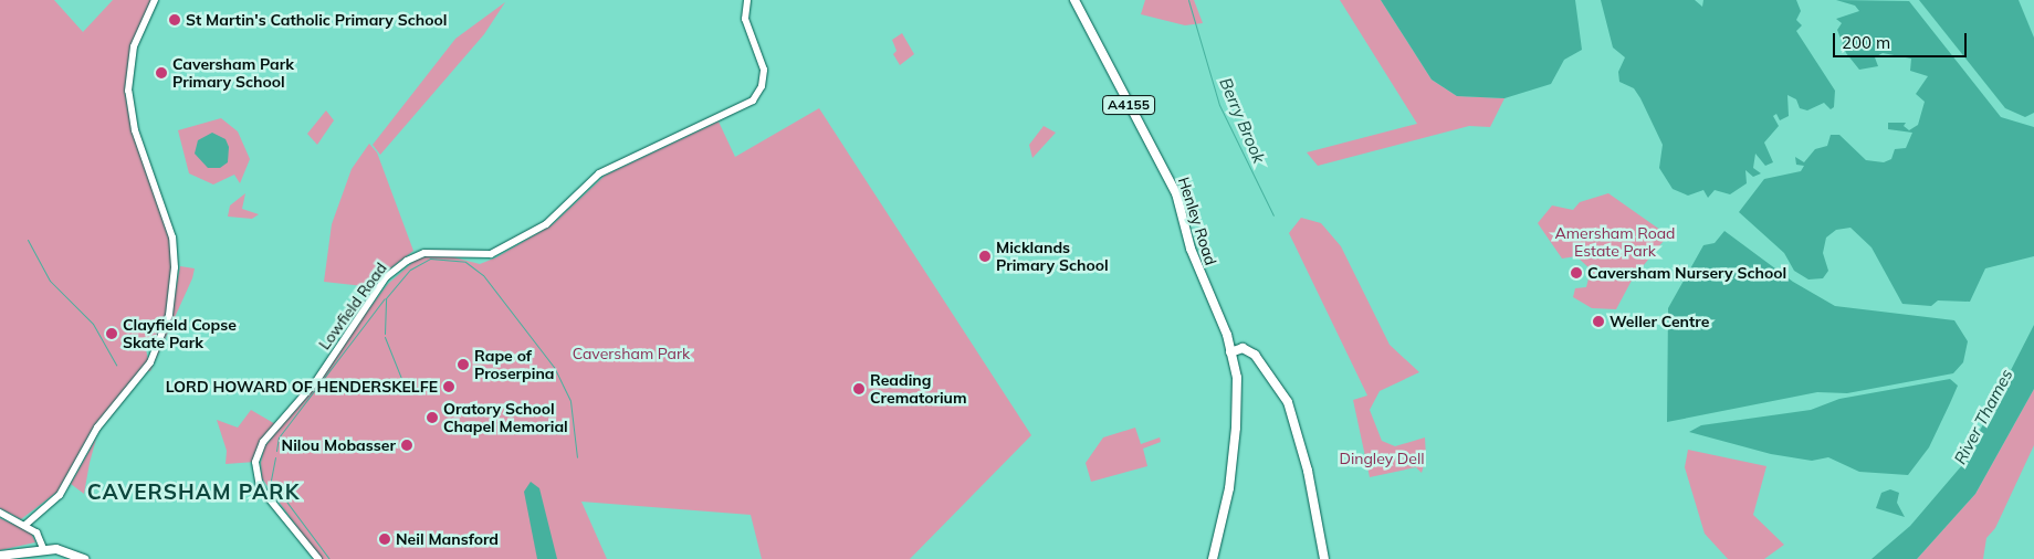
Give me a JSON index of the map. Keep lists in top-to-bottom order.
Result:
{
  "streets": {
    "main road": ["A4155", "Henley Road"],
    "street": ["Lowfield Road"]
  },
  "districts": ["CAVERSHAM PARK"],
  "water": ["Berry Brook", "River Thames"],
  "parks": ["Amersham Road Estate Park", "Caversham Park", "Dingley Dell"],
  "places": [
    "St Martin's Catholic Primary School",
    "Caversham Park Primary School",
    "Micklands Primary School",
    "Caversham Nursery School",
    "Weller Centre",
    "Clayfield Copse Skate Park",
    "Rape of Proserpina",
    "LORD HOWARD OF HENDERSKELFE",
    "Reading Crematorium",
    "Oratory School Chapel Memorial",
    "Nilou Mobasser",
    "Neil Mansford"
  ],
  "scale_bar": "200 m"
}
